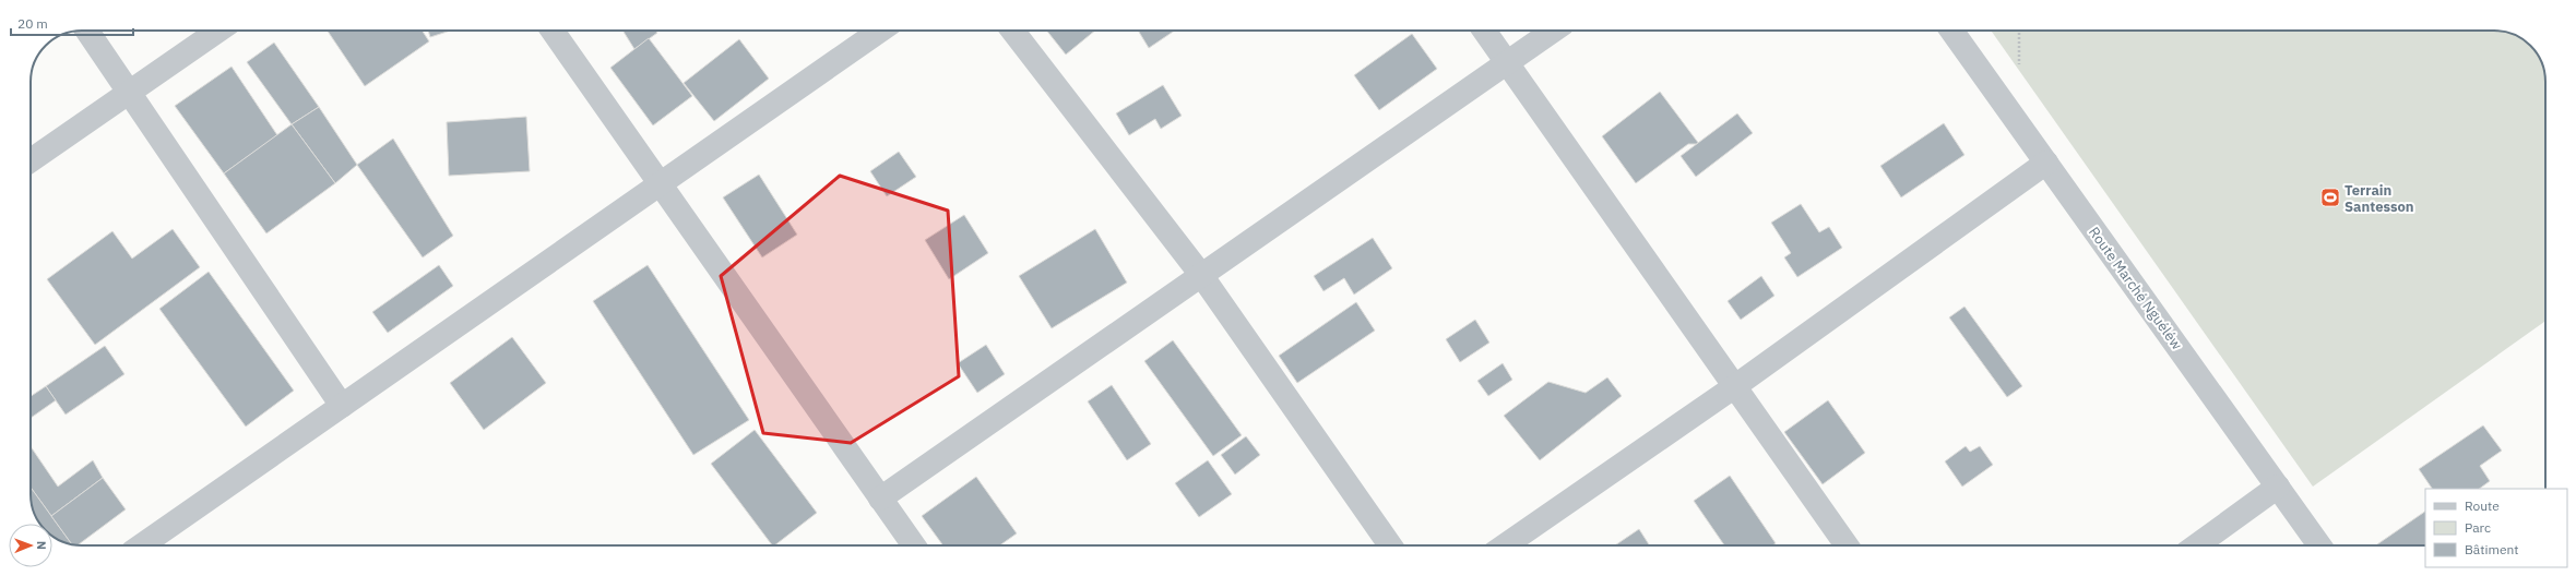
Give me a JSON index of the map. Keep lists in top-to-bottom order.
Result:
{
  "streets": {
    "street": ["Route Marché Nguéléw"]
  },
  "places": {
    "sports": ["Terrain Santesson"]
  },
  "legend": ["Route", "Parc", "Bâtiment"],
  "scale_bar": "20 m",
  "north": "right"
}
